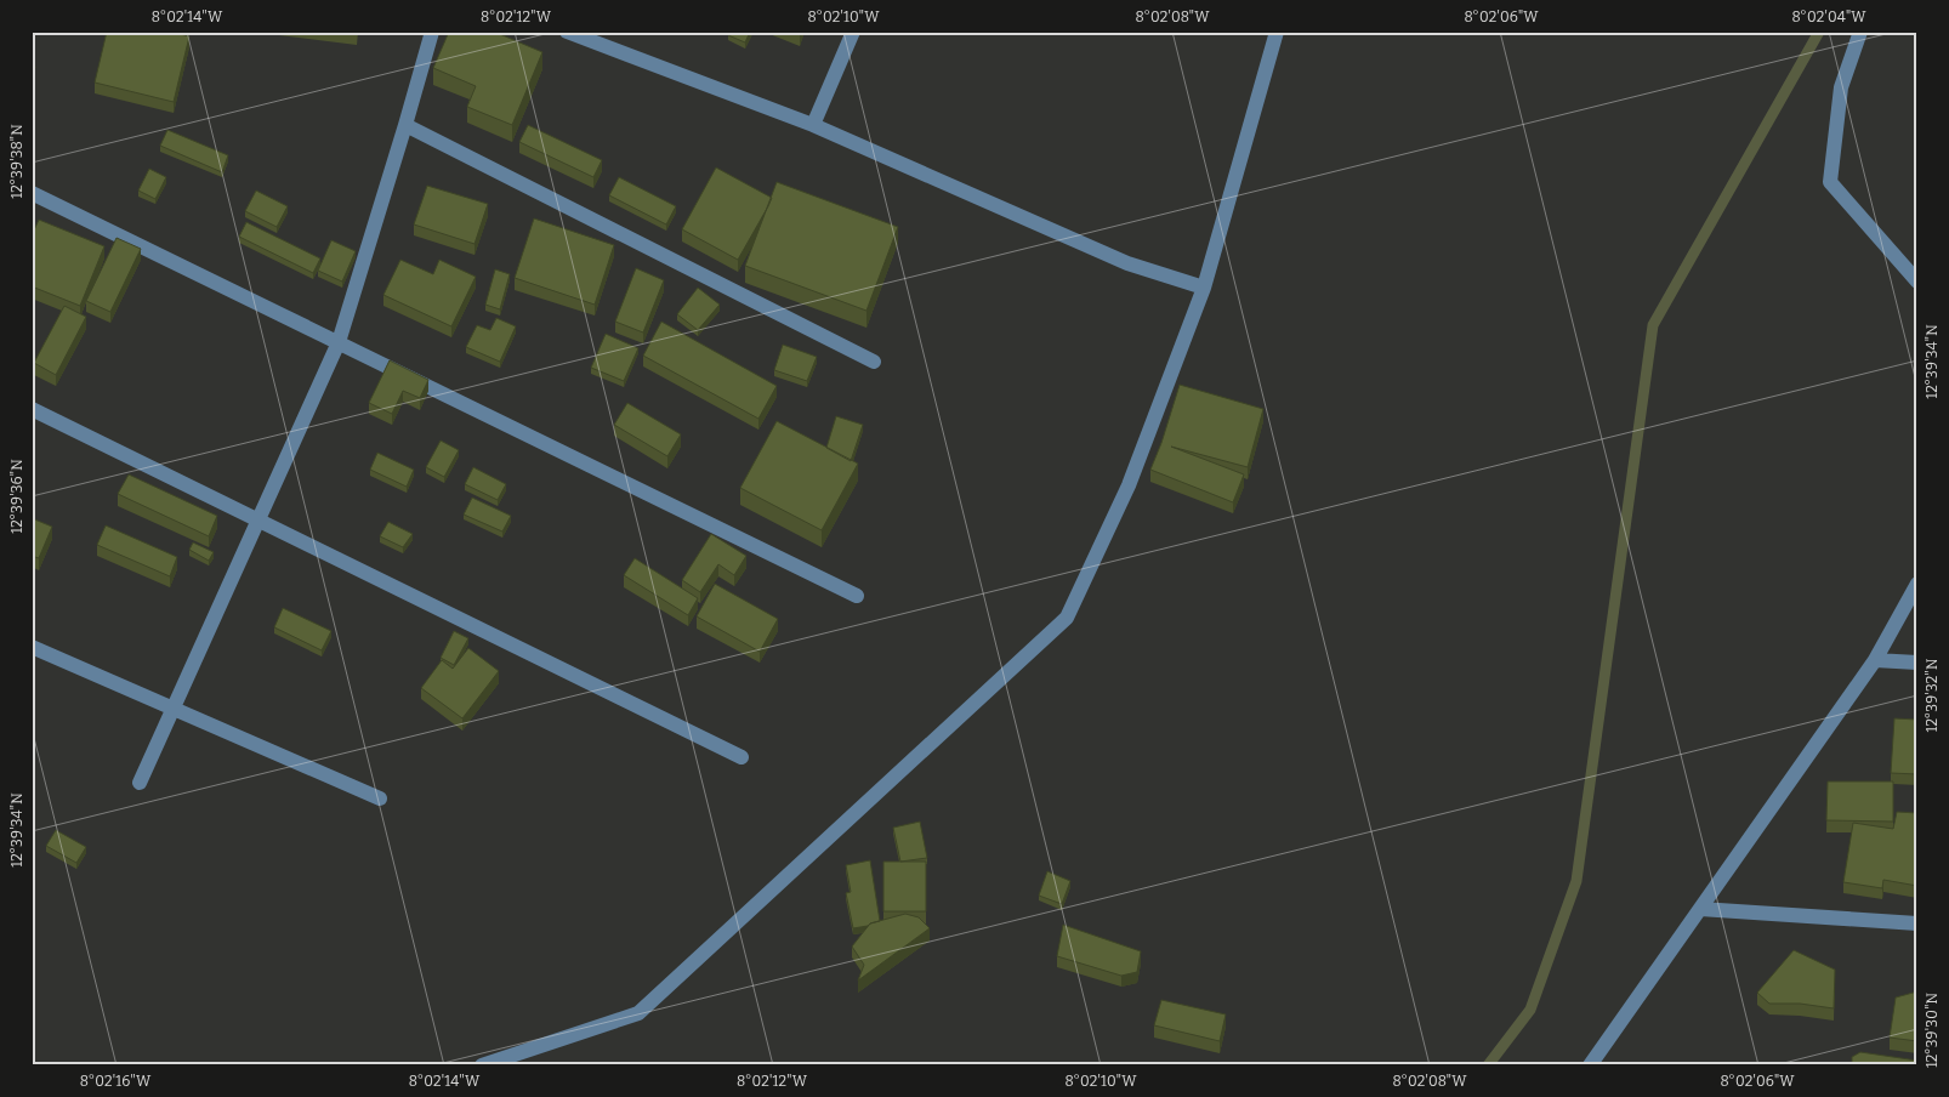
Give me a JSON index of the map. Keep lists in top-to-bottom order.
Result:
{
  "coordinates": [
    "8°02'14\"W",
    "8°02'12\"W",
    "8°02'10\"W",
    "8°02'08\"W",
    "8°02'06\"W",
    "8°02'04\"W",
    "12°39'38\"N",
    "12°39'34\"N",
    "12°39'36\"N",
    "12°39'32\"N",
    "12°39'30\"N",
    "8°02'16\"W"
  ]
}
